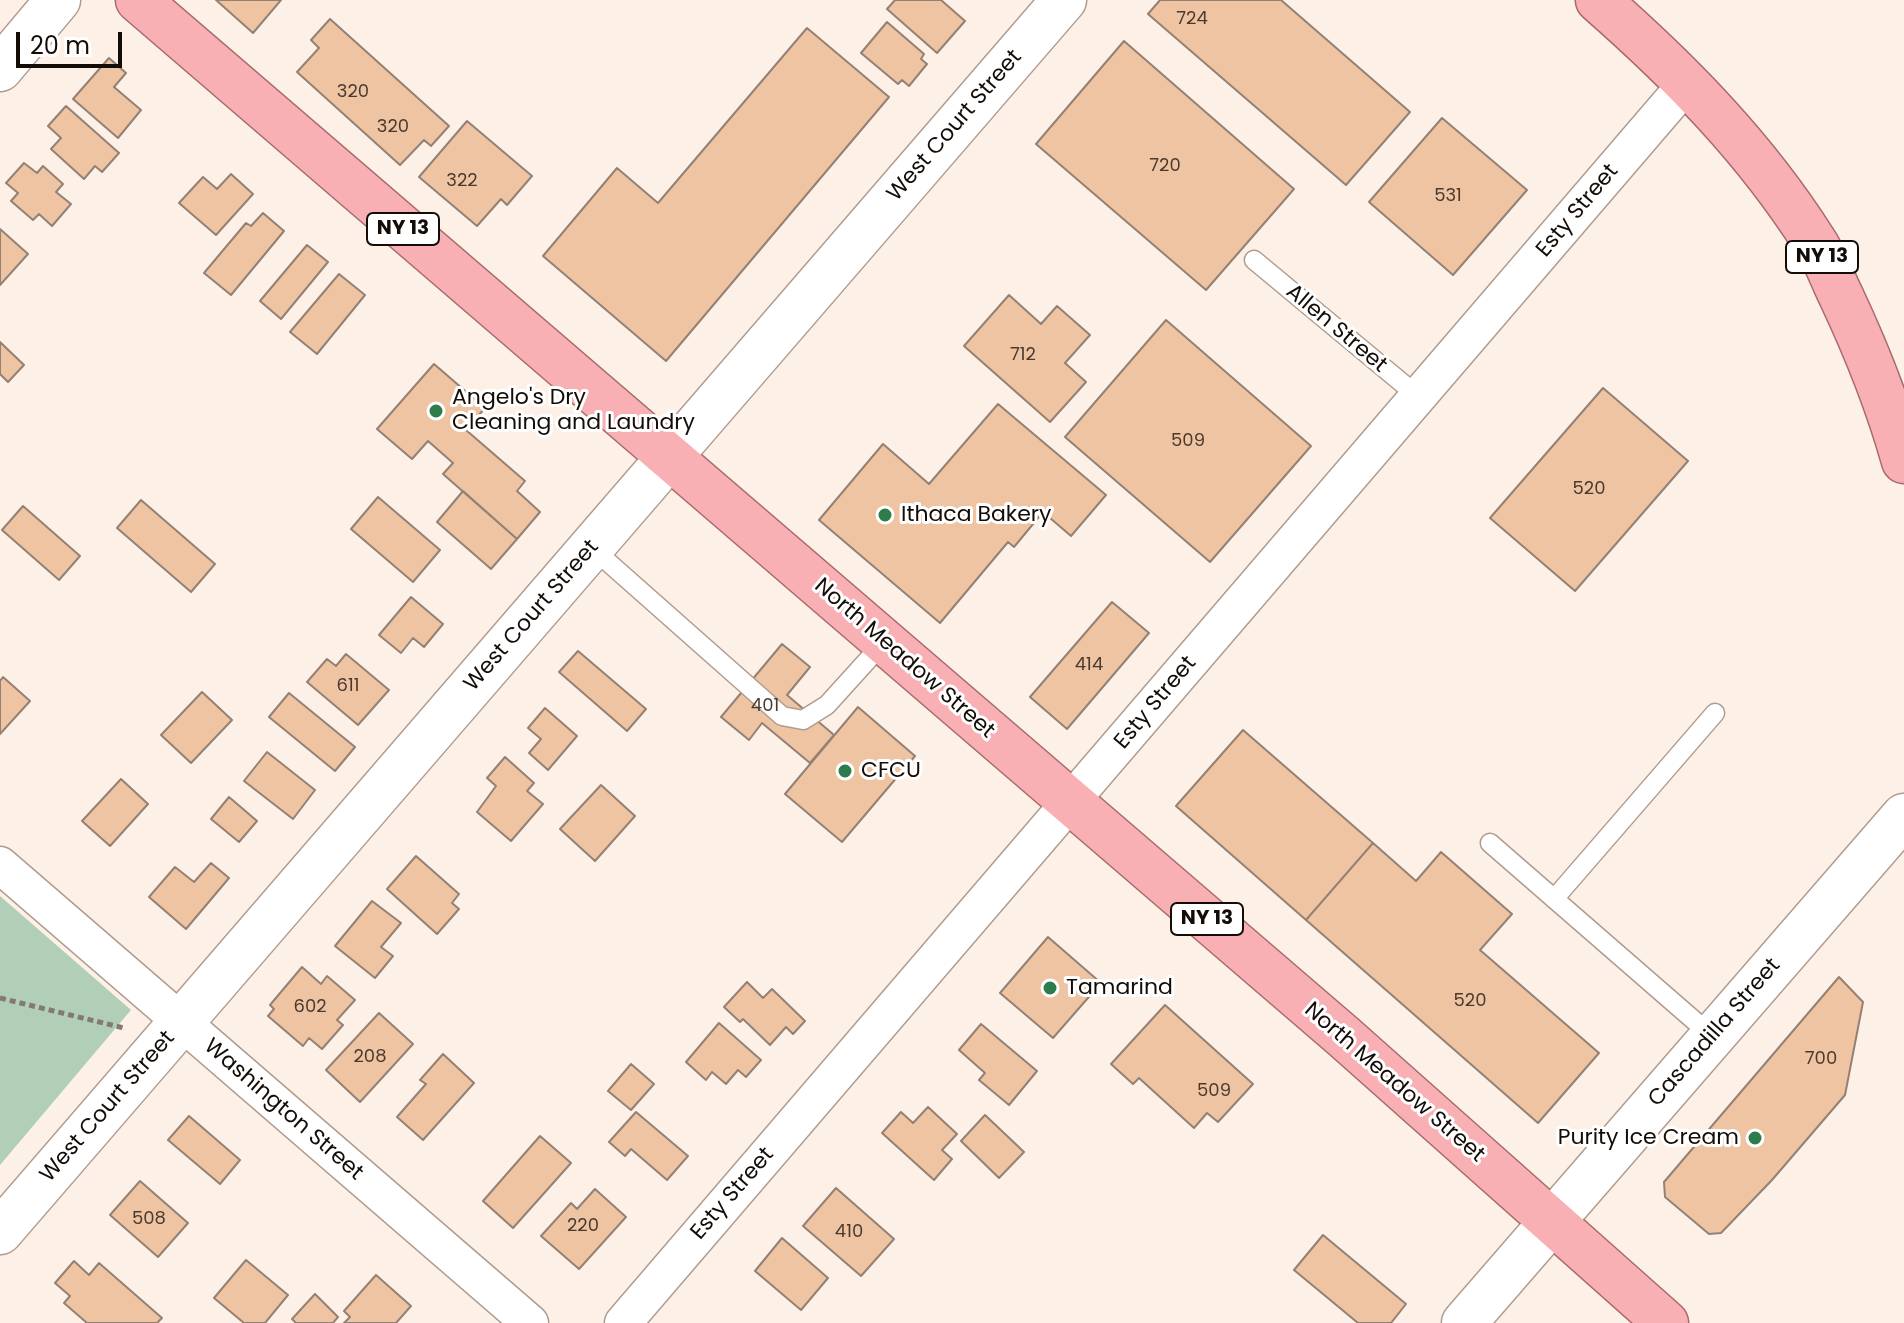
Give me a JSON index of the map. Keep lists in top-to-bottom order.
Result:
{
  "streets": {
    "highway": ["NY 13", "North Meadow Street"],
    "street": [
      "West Court Street",
      "Esty Street",
      "Cascadilla Street",
      "Washington Street"
    ],
    "lane": ["Allen Street"]
  },
  "crossings": [
    ["West Court Street", "North Meadow Street"],
    ["West Court Street", "Washington Street"],
    ["Esty Street", "NY 13"],
    ["Esty Street", "Allen Street"],
    ["Esty Street", "North Meadow Street"],
    ["North Meadow Street", "Cascadilla Street"]
  ],
  "places": [
    "Angelo's Dry Cleaning and Laundry",
    "Ithaca Bakery",
    "CFCU",
    "Tamarind",
    "Purity Ice Cream"
  ],
  "house_numbers": [
    "724",
    "320",
    "320",
    "720",
    "322",
    "531",
    "712",
    "509",
    "520",
    "414",
    "611",
    "401",
    "520",
    "602",
    "208",
    "700",
    "509",
    "508",
    "220",
    "410"
  ],
  "scale_bar": "20 m"
}
